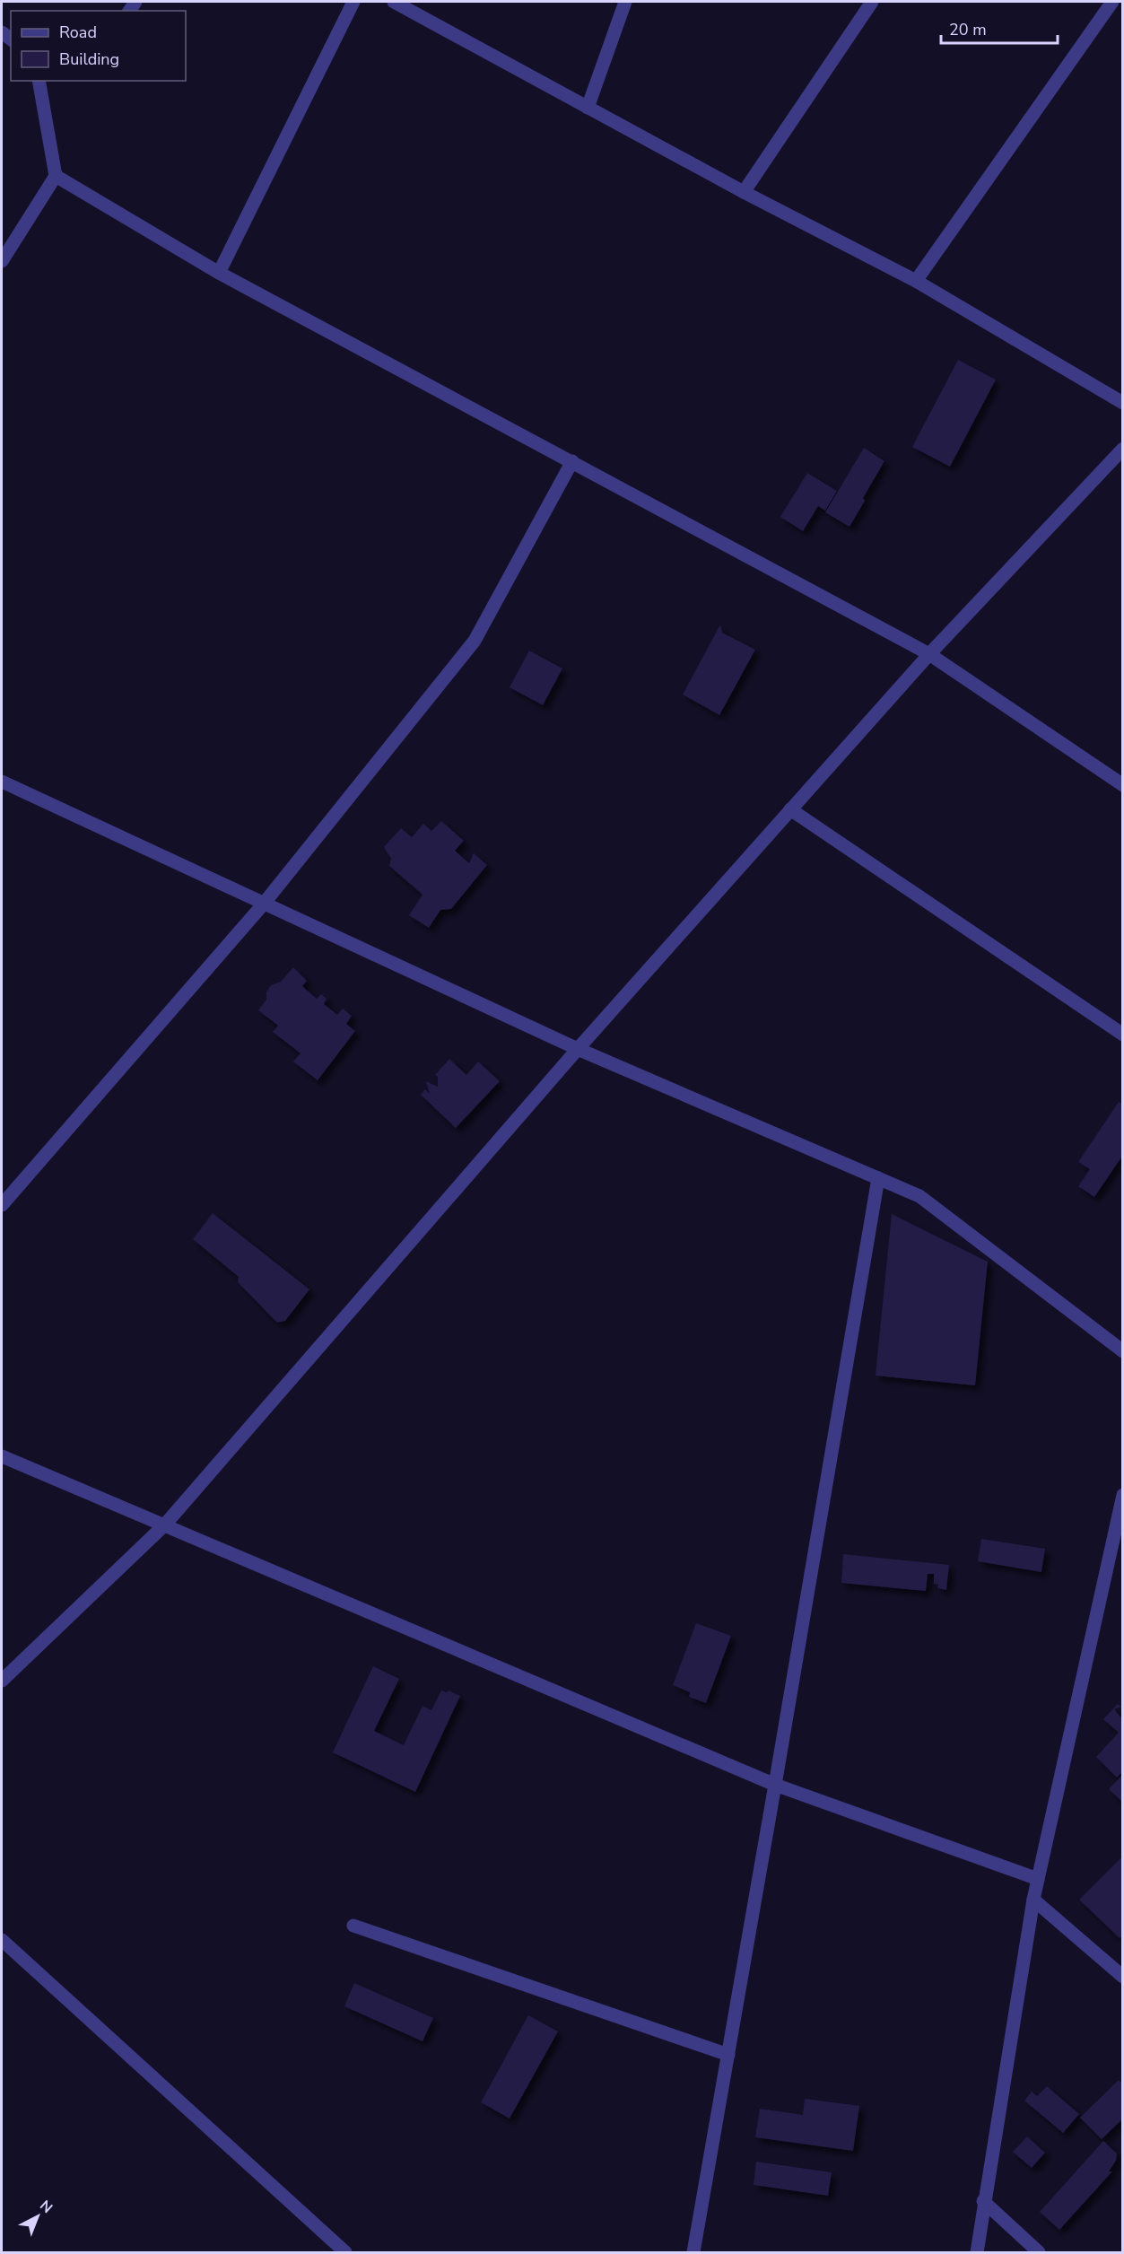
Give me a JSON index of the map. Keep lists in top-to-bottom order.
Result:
{
  "legend": ["Road", "Building"],
  "scale_bar": "20 m",
  "north": "top right"
}
